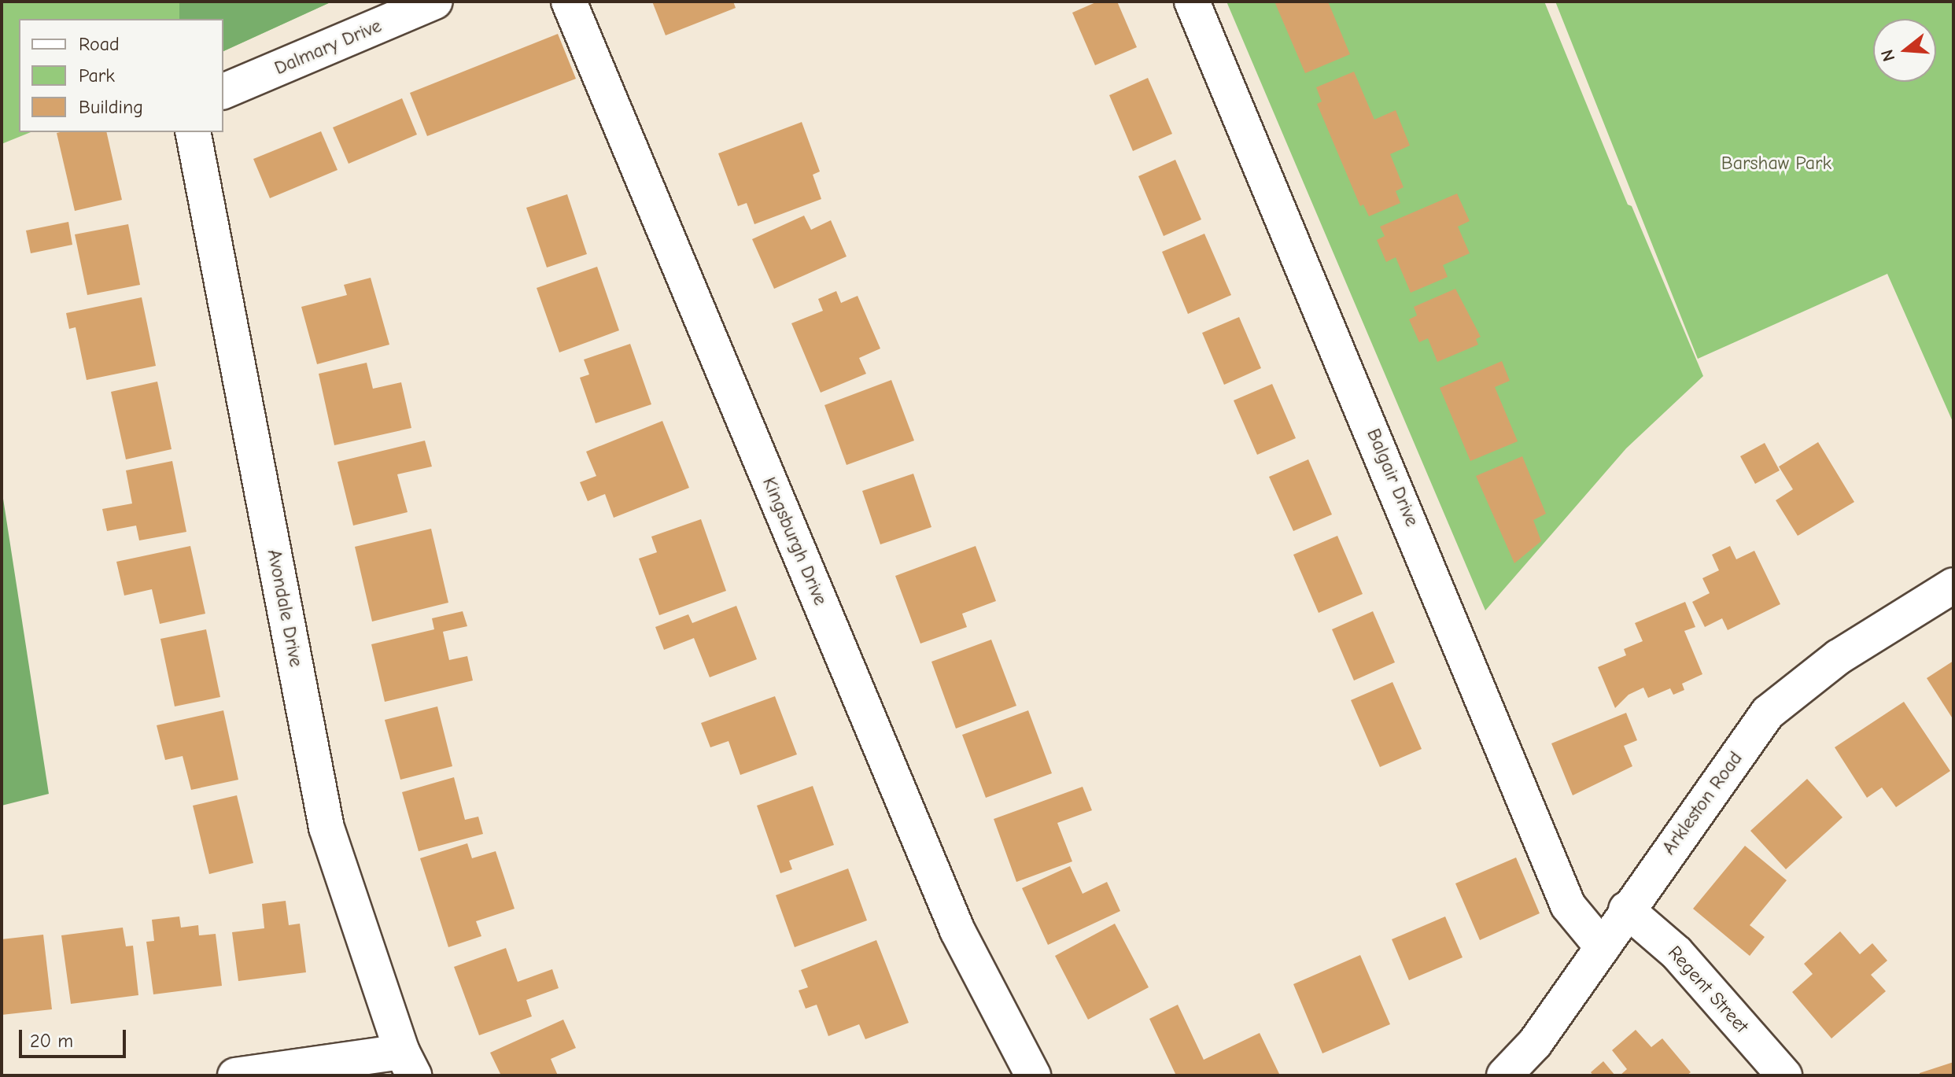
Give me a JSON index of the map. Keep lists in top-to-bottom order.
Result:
{
  "streets": {
    "street": [
      "Dalmary Drive",
      "Balgair Drive",
      "Kingsburgh Drive",
      "Avondale Drive",
      "Arkleston Road",
      "Regent Street"
    ]
  },
  "crossings": [
    ["Balgair Drive", "Arkleston Road"],
    ["Arkleston Road", "Regent Street"]
  ],
  "parks": ["Barshaw Park"],
  "legend": ["Road", "Park", "Building"],
  "scale_bar": "20 m",
  "north": "left"
}
